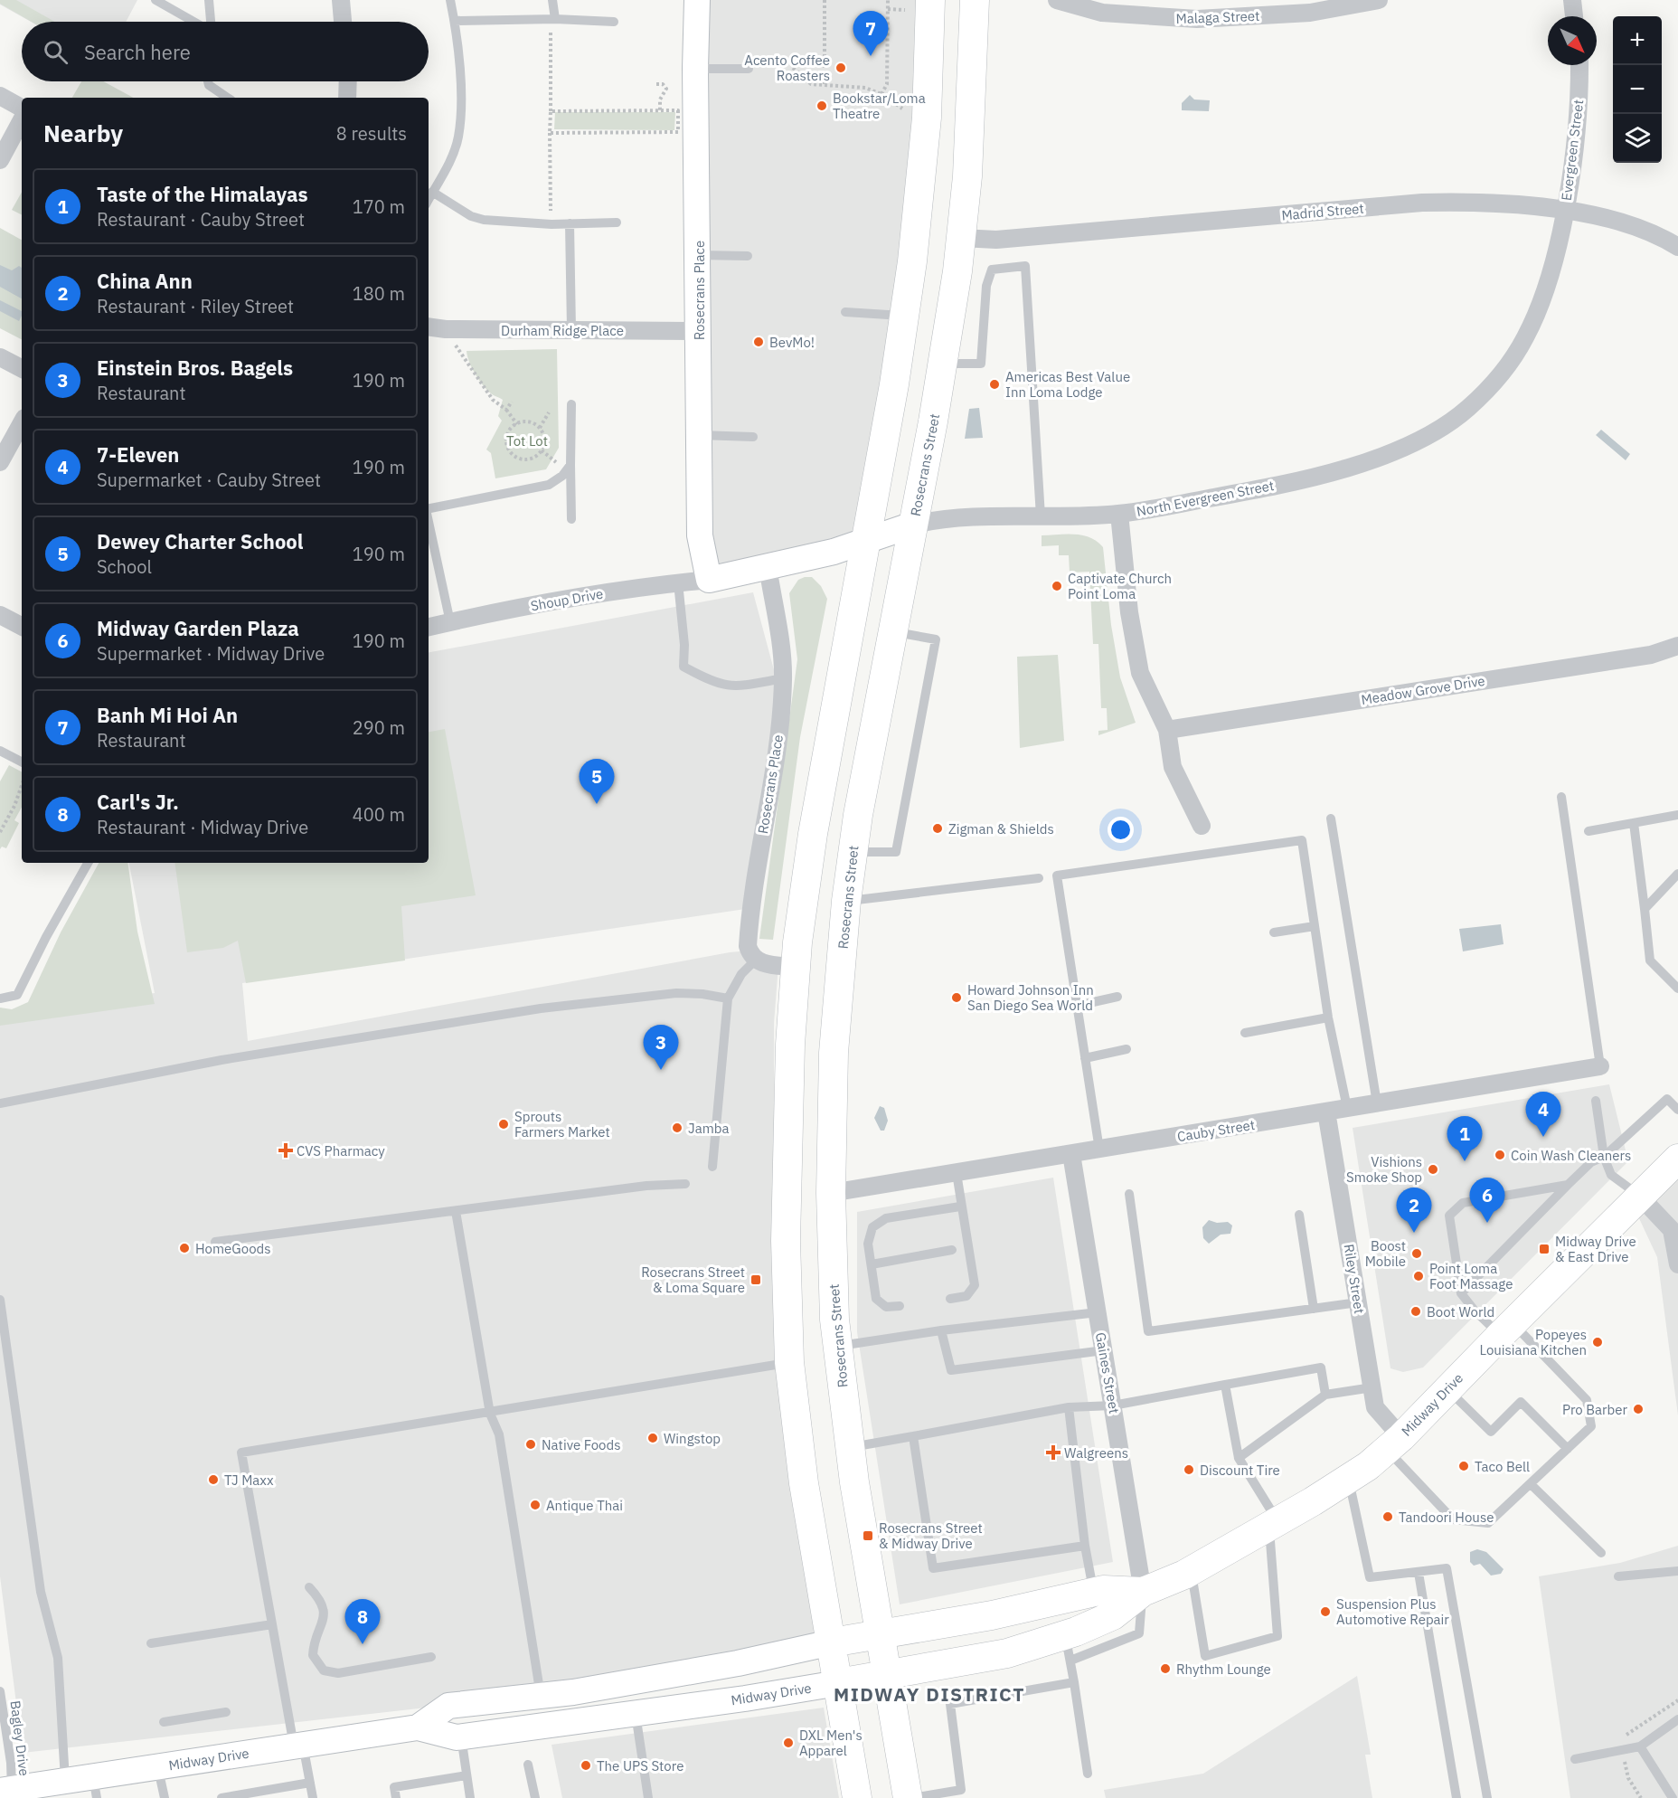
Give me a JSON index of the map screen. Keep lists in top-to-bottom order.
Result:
{
  "streets": {
    "main road": [
      "Rosecrans Place",
      "Rosecrans Street",
      "North Evergreen Street",
      "Midway Drive"
    ],
    "street": [
      "Malaga Street",
      "Evergreen Street",
      "Madrid Street",
      "Durham Ridge Place",
      "Shoup Drive",
      "Meadow Grove Drive",
      "Cauby Street",
      "Riley Street",
      "Gaines Street"
    ],
    "lane": ["Bagley Drive"]
  },
  "crossings": [
    ["Evergreen Street", "Madrid Street"],
    ["Evergreen Street", "North Evergreen Street"],
    ["Madrid Street", "Rosecrans Street"],
    ["Madrid Street", "North Evergreen Street"],
    ["Rosecrans Place", "Durham Ridge Place"],
    ["Rosecrans Place", "North Evergreen Street"],
    ["Rosecrans Place", "Shoup Drive"],
    ["Rosecrans Street", "North Evergreen Street"],
    ["Rosecrans Street", "Cauby Street"],
    ["Rosecrans Street", "Midway Drive"],
    ["North Evergreen Street", "Shoup Drive"],
    ["Cauby Street", "Riley Street"],
    ["Cauby Street", "Gaines Street"],
    ["Riley Street", "Midway Drive"],
    ["Gaines Street", "Midway Drive"],
    ["Midway Drive", "Bagley Drive"]
  ],
  "districts": ["MIDWAY DISTRICT"],
  "parks": ["Tot Lot"],
  "places": {
    "other": [
      "Acento Coffee Roasters",
      "Bookstar/Loma Theatre",
      "BevMo!",
      "Americas Best Value Inn Loma Lodge",
      "Captivate Church Point Loma",
      "Zigman & Shields",
      "Howard Johnson Inn San Diego Sea World",
      "Sprouts Farmers Market",
      "Jamba",
      "Coin Wash Cleaners",
      "Vishions Smoke Shop",
      "HomeGoods",
      "Boost Mobile",
      "Point Loma Foot Massage",
      "Boot World",
      "Popeyes Louisiana Kitchen",
      "Pro Barber",
      "Wingstop",
      "Native Foods",
      "Taco Bell",
      "Discount Tire",
      "TJ Maxx",
      "Antique Thai",
      "Tandoori House",
      "Suspension Plus Automotive Repair",
      "Rhythm Lounge",
      "DXL Men's Apparel",
      "The UPS Store"
    ],
    "health": ["CVS Pharmacy", "Walgreens"],
    "transit": ["Midway Drive & East Drive", "Rosecrans Street & Loma Square", "Rosecrans Street & Midway Drive"]
  },
  "north": "bottom right",
  "page": {
    "pins": [
      "7",
      "5",
      "3",
      "4",
      "1",
      "6",
      "2",
      "8"
    ],
    "map_buttons": ["+", "−"],
    "search": "Search here",
    "heading": ["Nearby", "8 results"],
    "list": [
      {
        "mark": "1",
        "name": "Taste of the Himalayas",
        "note": "Restaurant · Cauby Street",
        "value": "170 m"
      },
      {
        "mark": "2",
        "name": "China Ann",
        "note": "Restaurant · Riley Street",
        "value": "180 m"
      },
      {
        "mark": "3",
        "name": "Einstein Bros. Bagels",
        "note": "Restaurant",
        "value": "190 m"
      },
      {
        "mark": "4",
        "name": "7-Eleven",
        "note": "Supermarket · Cauby Street",
        "value": "190 m"
      },
      {
        "mark": "5",
        "name": "Dewey Charter School",
        "note": "School",
        "value": "190 m"
      },
      {
        "mark": "6",
        "name": "Midway Garden Plaza",
        "note": "Supermarket · Midway Drive",
        "value": "190 m"
      },
      {
        "mark": "7",
        "name": "Banh Mi Hoi An",
        "note": "Restaurant",
        "value": "290 m"
      },
      {
        "mark": "8",
        "name": "Carl's Jr.",
        "note": "Restaurant · Midway Drive",
        "value": "400 m"
      }
    ]
  }
}
